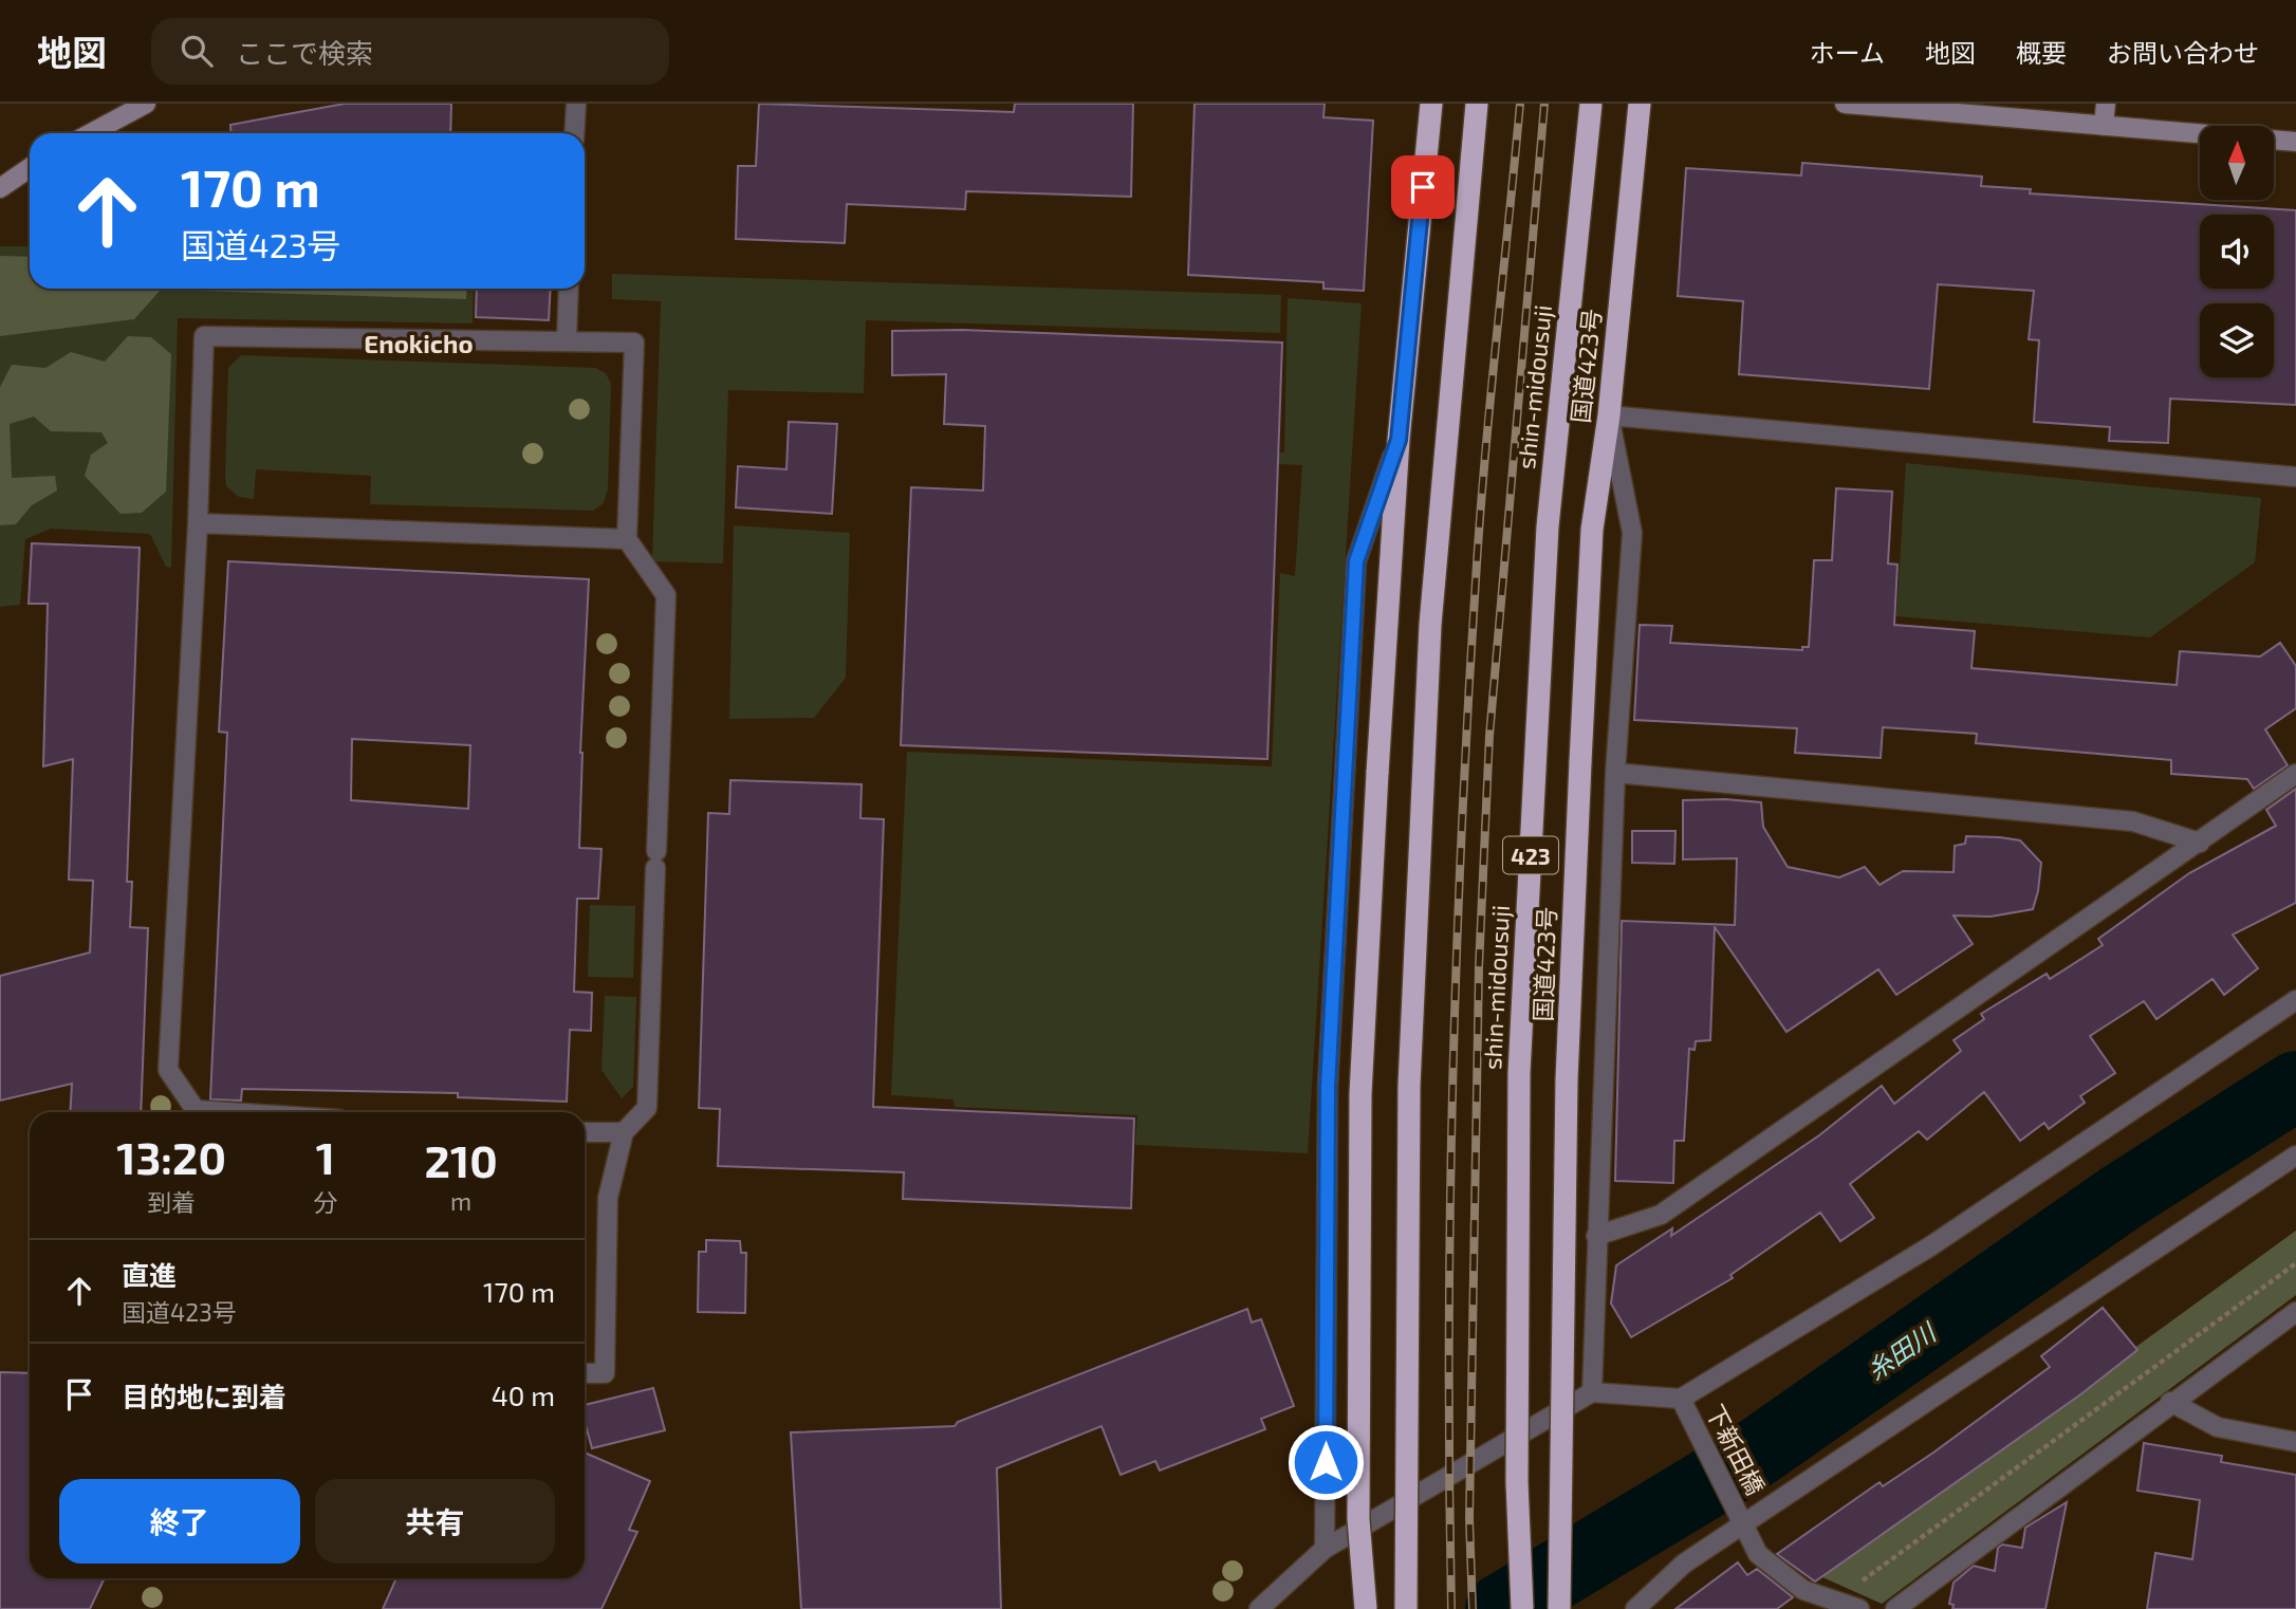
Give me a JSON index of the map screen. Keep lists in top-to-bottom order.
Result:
{
  "streets": {
    "highway": ["国道423号", "shin-midousuji", "423"],
    "street": ["下新田橋"]
  },
  "districts": ["Enokicho"],
  "water": ["糸田川"],
  "north": "top",
  "page": {
    "header": "地図",
    "search": "ここで検索",
    "nav": [
      "ホーム",
      "地図",
      "概要",
      "お問い合わせ"
    ],
    "turn": ["170 m", "国道423号"],
    "eta": [
      "13:20",
      "到着",
      "1",
      "分",
      "210",
      "m"
    ],
    "list": [
      {
        "name": "直進",
        "note": "国道423号",
        "value": "170 m"
      },
      {
        "name": "目的地に到着",
        "value": "40 m"
      }
    ],
    "buttons": ["終了", "共有"]
  }
}
